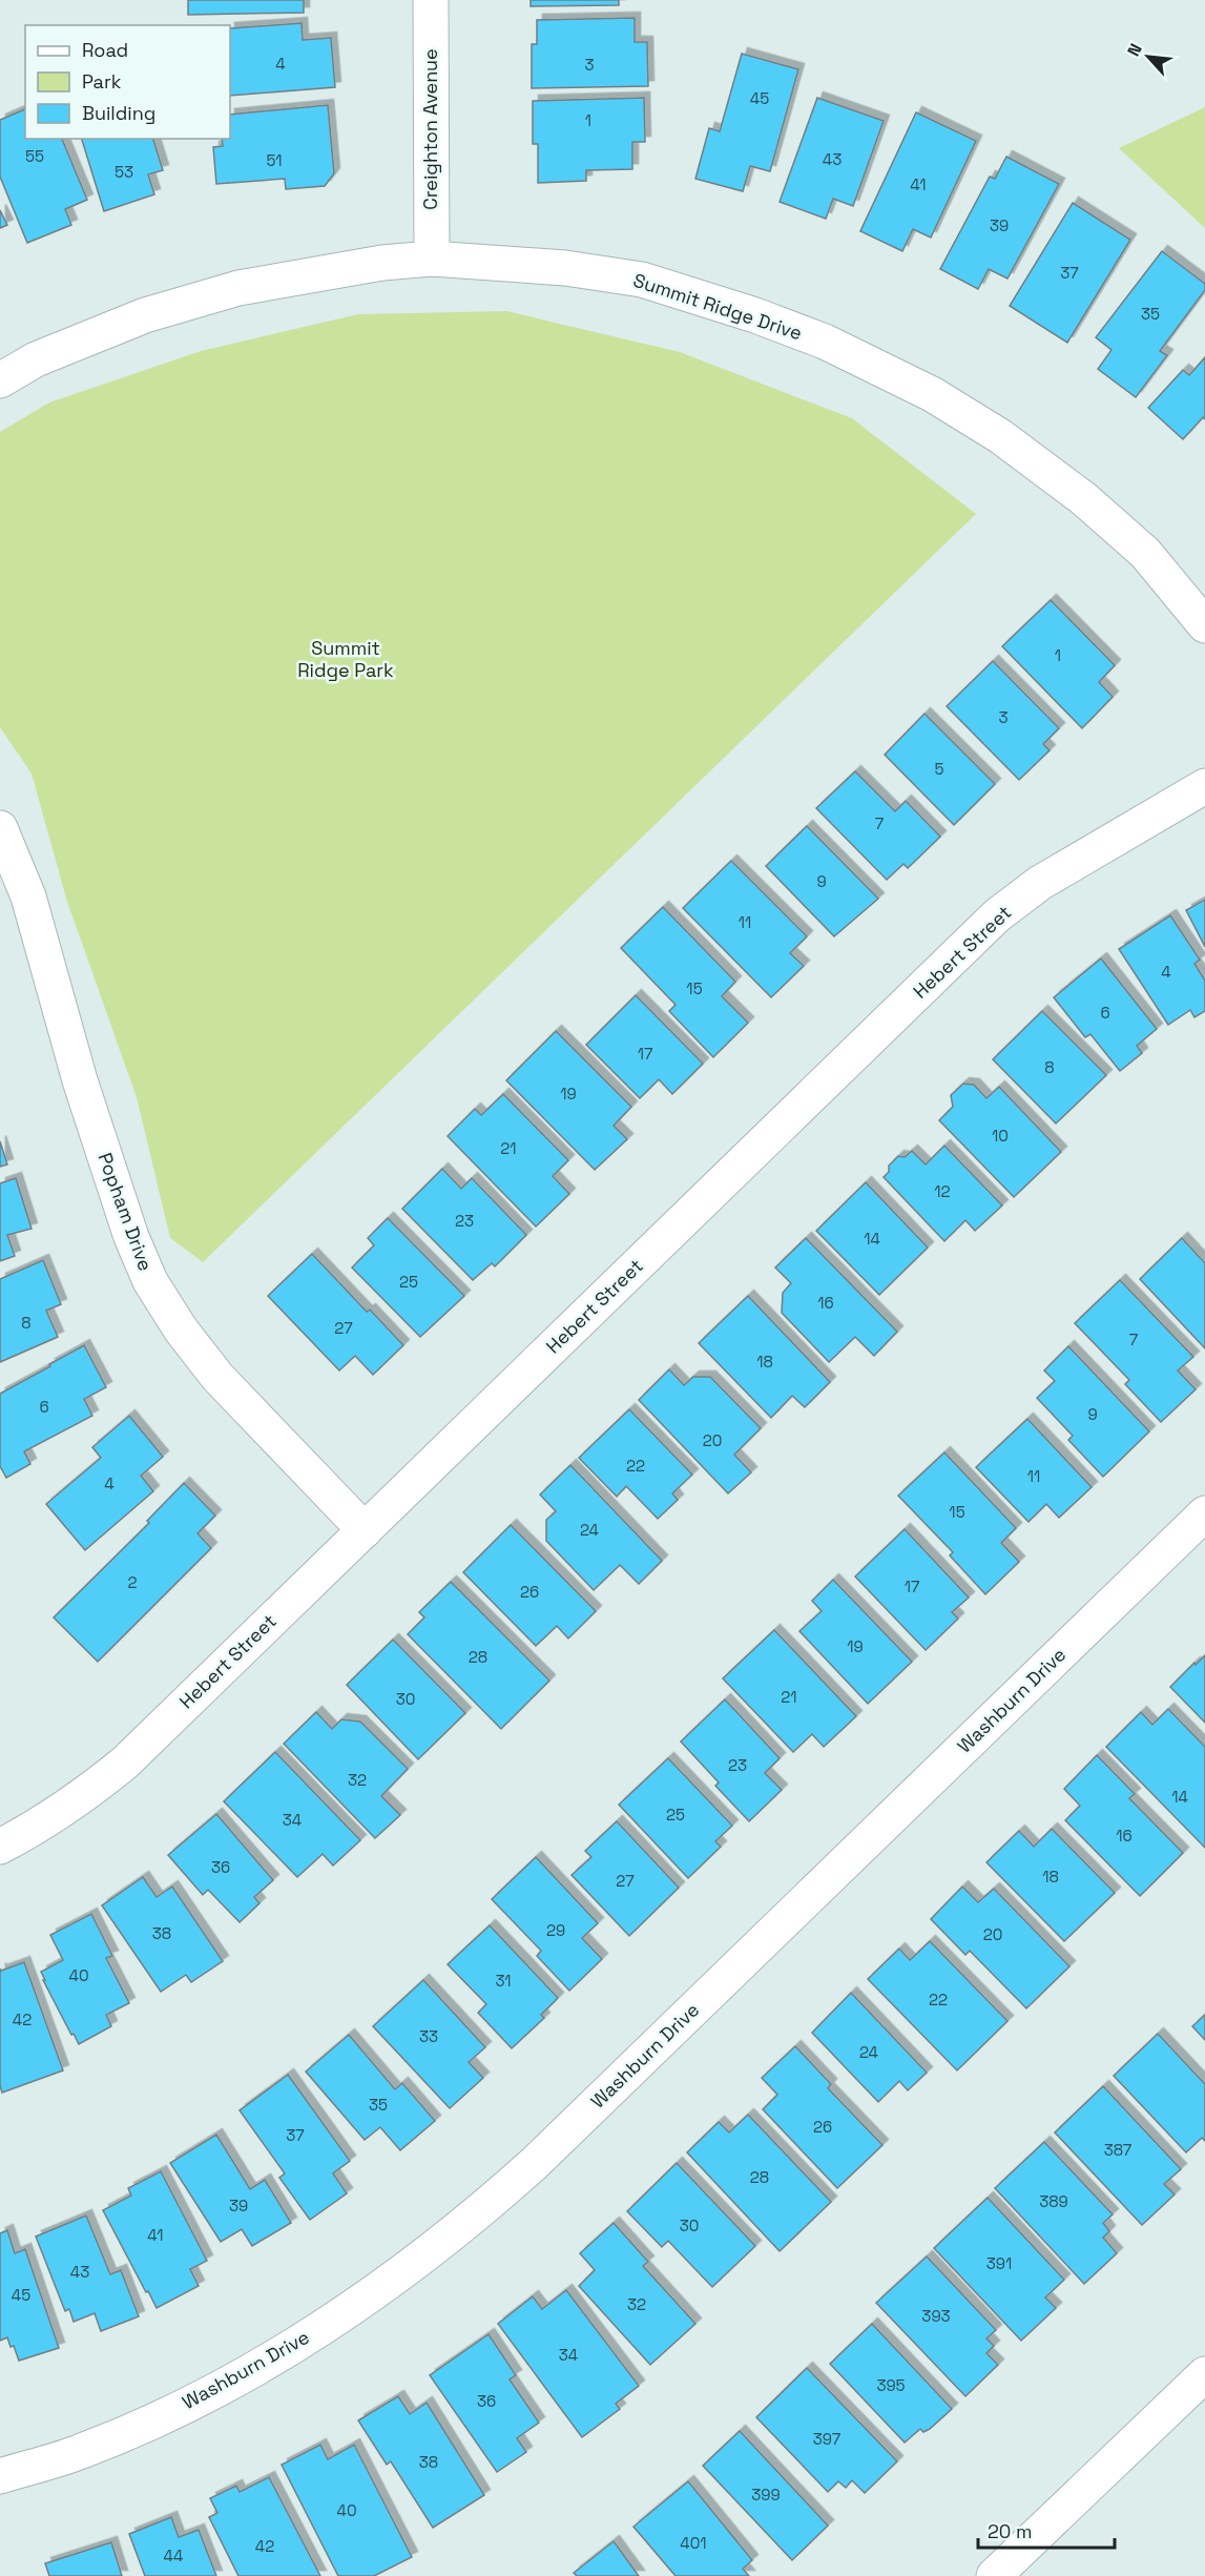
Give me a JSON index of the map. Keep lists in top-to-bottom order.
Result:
{
  "streets": {
    "street": [
      "Creighton Avenue",
      "Summit Ridge Drive",
      "Hebert Street",
      "Popham Drive",
      "Washburn Drive"
    ]
  },
  "crossings": [
    ["Creighton Avenue", "Summit Ridge Drive"],
    ["Hebert Street", "Popham Drive"]
  ],
  "parks": ["Summit Ridge Park"],
  "house_numbers": [
    "4",
    "3",
    "45",
    "1",
    "55",
    "43",
    "51",
    "53",
    "41",
    "39",
    "37",
    "35",
    "1",
    "3",
    "5",
    "7",
    "9",
    "11",
    "4",
    "15",
    "6",
    "17",
    "8",
    "19",
    "10",
    "21",
    "12",
    "23",
    "14",
    "25",
    "16",
    "8",
    "27",
    "7",
    "18",
    "6",
    "9",
    "20",
    "22",
    "11",
    "4",
    "15",
    "24",
    "2",
    "17",
    "26",
    "19",
    "28",
    "21",
    "30",
    "23",
    "32",
    "14",
    "25",
    "34",
    "16",
    "36",
    "18",
    "27",
    "29",
    "38",
    "20",
    "40",
    "31",
    "22",
    "42",
    "33",
    "24",
    "35",
    "26",
    "37",
    "387",
    "28",
    "389",
    "39",
    "30",
    "41",
    "391",
    "43",
    "45",
    "32",
    "393",
    "34",
    "395",
    "36",
    "397",
    "38",
    "399",
    "40",
    "401",
    "42",
    "44"
  ],
  "legend": ["Road", "Park", "Building"],
  "scale_bar": "20 m",
  "north": "top left"
}
